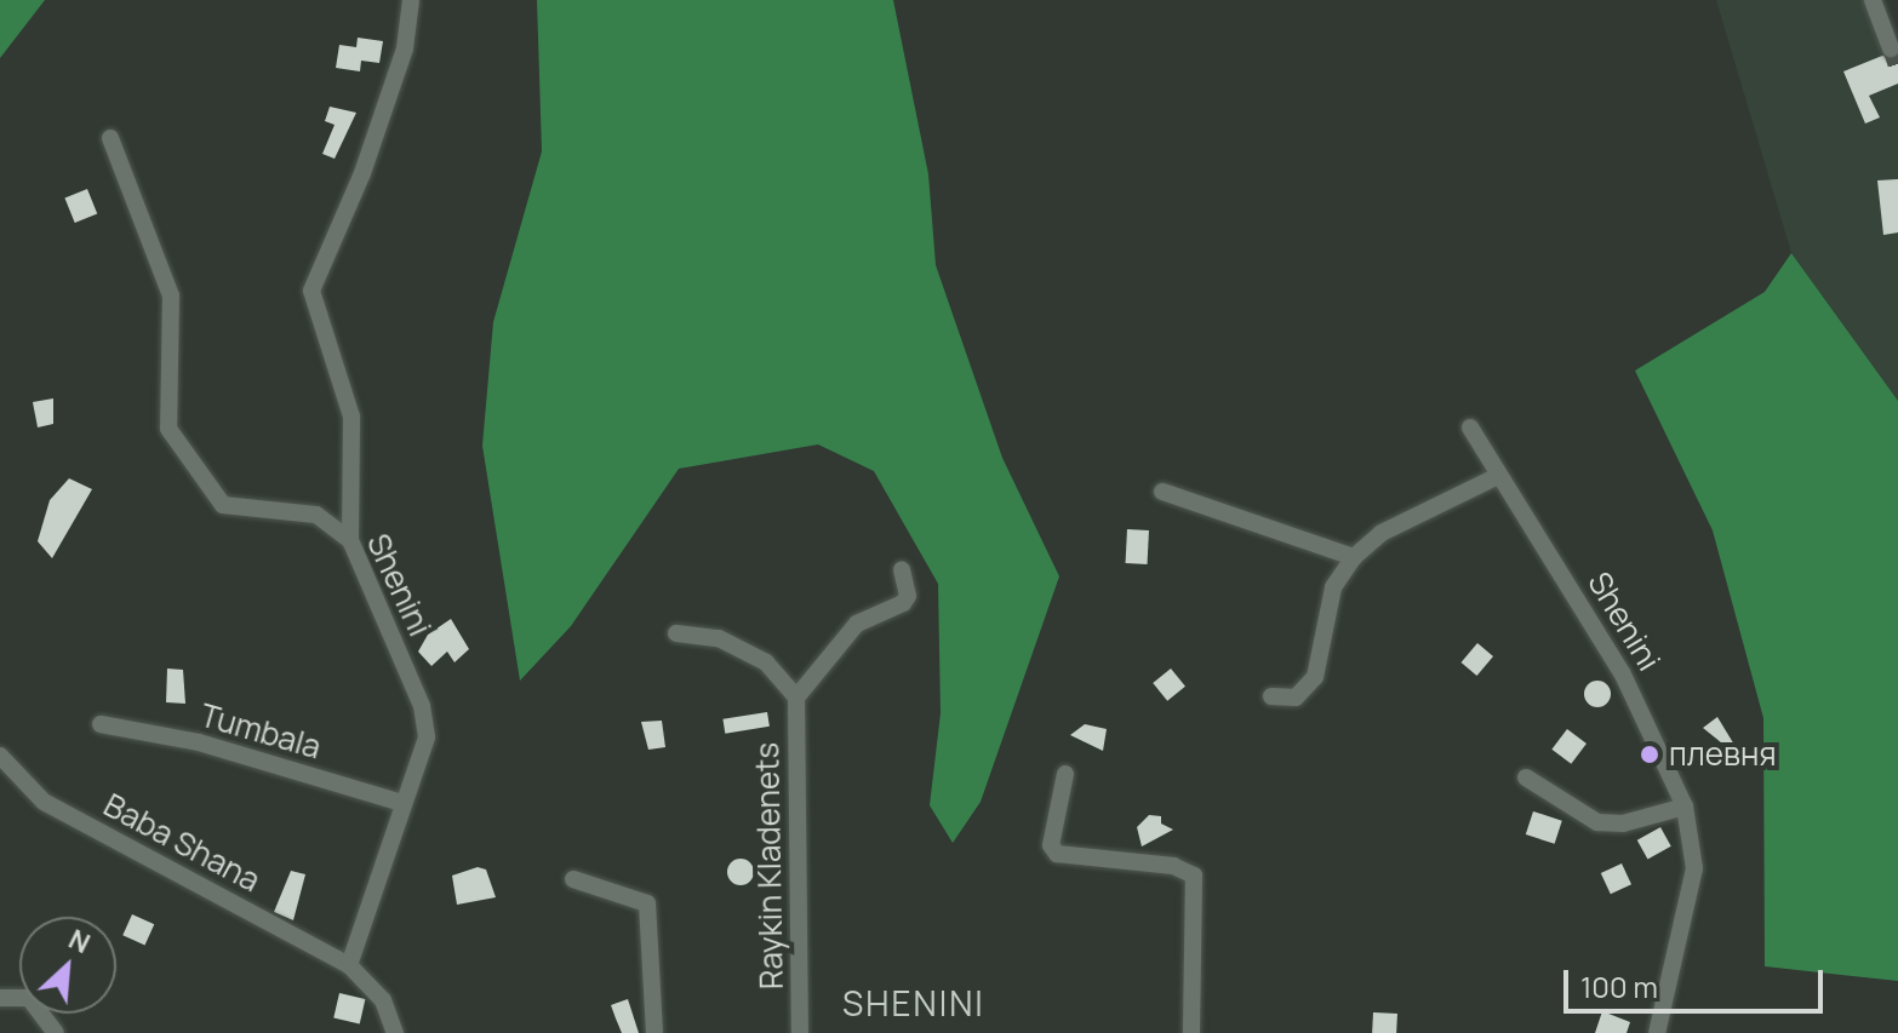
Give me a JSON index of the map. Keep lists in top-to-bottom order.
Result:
{
  "streets": {
    "street": [
      "Shenini",
      "Tumbala",
      "Baba Shana",
      "Raykin Kladenets"
    ]
  },
  "crossings": [
    ["Shenini", "Tumbala"],
    ["Shenini", "Baba Shana"]
  ],
  "districts": ["SHENINI"],
  "places": ["плевня"],
  "scale_bar": "100 m",
  "north": "top right"
}
